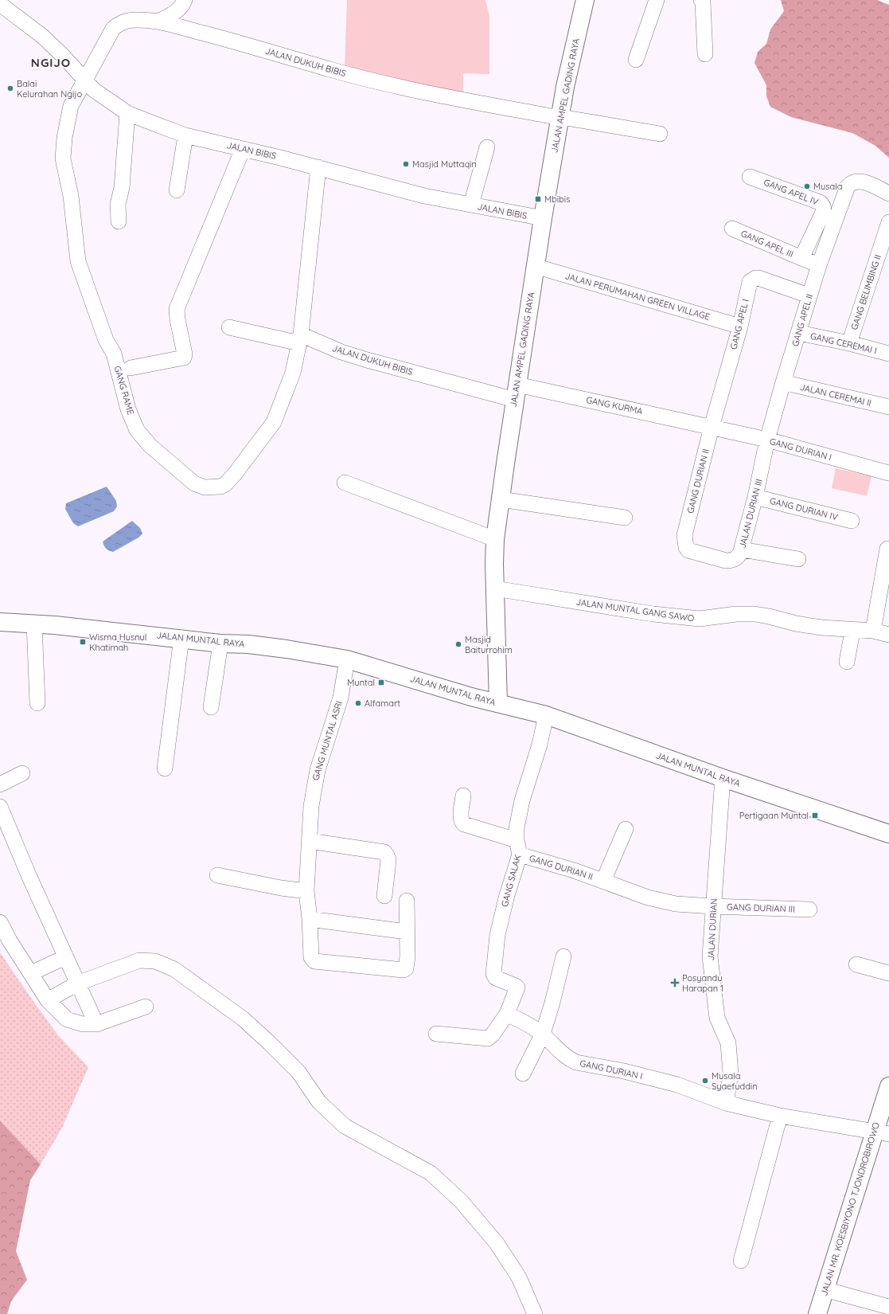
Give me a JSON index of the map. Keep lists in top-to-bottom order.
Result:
{
  "streets": {
    "main road": ["JALAN AMPEL GADING RAYA", "JALAN MUNTAL RAYA", "JALAN MR. KOESBIYONO TJONDROBIROWO"],
    "street": [
      "JALAN DUKUH BIBIS",
      "JALAN BIBIS",
      "GANG APEL IV",
      "GANG APEL III",
      "GANG BELIMBING II",
      "JALAN PERUMAHAN GREEN VILLAGE",
      "GANG APEL II",
      "GANG APEL I",
      "GANG CEREMAI I",
      "GANG RAME",
      "JALAN CEREMAI II",
      "GANG KURMA",
      "GANG DURIAN I",
      "GANG DURIAN II",
      "GANG DURIAN IV",
      "JALAN DURIAN III",
      "JALAN MUNTAL GANG SAWO",
      "GANG MUNTAL ASRI",
      "GANG SALAK",
      "GANG DURIAN III",
      "JALAN DURIAN"
    ]
  },
  "crossings": [
    ["JALAN DUKUH BIBIS", "JALAN AMPEL GADING RAYA"],
    ["JALAN DUKUH BIBIS", "JALAN BIBIS"],
    ["JALAN DUKUH BIBIS", "GANG RAME"],
    ["JALAN DUKUH BIBIS", "GANG KURMA"],
    ["JALAN AMPEL GADING RAYA", "JALAN BIBIS"],
    ["JALAN AMPEL GADING RAYA", "JALAN PERUMAHAN GREEN VILLAGE"],
    ["JALAN AMPEL GADING RAYA", "GANG KURMA"],
    ["JALAN AMPEL GADING RAYA", "JALAN MUNTAL GANG SAWO"],
    ["JALAN AMPEL GADING RAYA", "JALAN MUNTAL RAYA"],
    ["JALAN BIBIS", "GANG RAME"],
    ["GANG APEL IV", "GANG APEL III"],
    ["GANG BELIMBING II", "GANG CEREMAI I"],
    ["JALAN PERUMAHAN GREEN VILLAGE", "GANG APEL I"],
    ["GANG APEL II", "GANG APEL I"],
    ["GANG APEL II", "GANG CEREMAI I"],
    ["GANG APEL II", "JALAN CEREMAI II"],
    ["GANG APEL II", "GANG DURIAN I"],
    ["GANG APEL II", "JALAN DURIAN III"],
    ["GANG APEL I", "GANG KURMA"],
    ["GANG APEL I", "GANG DURIAN I"],
    ["GANG APEL I", "GANG DURIAN II"],
    ["GANG KURMA", "GANG DURIAN I"],
    ["GANG KURMA", "GANG DURIAN II"],
    ["GANG DURIAN I", "GANG DURIAN II"],
    ["GANG DURIAN I", "JALAN DURIAN III"],
    ["GANG DURIAN I", "GANG SALAK"],
    ["GANG DURIAN I", "JALAN DURIAN"],
    ["GANG DURIAN II", "JALAN DURIAN III"],
    ["GANG DURIAN II", "GANG SALAK"],
    ["GANG DURIAN II", "GANG DURIAN III"],
    ["GANG DURIAN II", "JALAN DURIAN"],
    ["GANG DURIAN IV", "JALAN DURIAN III"],
    ["JALAN MUNTAL RAYA", "GANG MUNTAL ASRI"],
    ["JALAN MUNTAL RAYA", "GANG SALAK"],
    ["JALAN MUNTAL RAYA", "JALAN DURIAN"],
    ["GANG DURIAN III", "JALAN DURIAN"]
  ],
  "districts": ["NGIJO"],
  "places": {
    "other": [
      "Balai Kelurahan Ngijo",
      "Masjid Muttaqin",
      "Musala",
      "Masjid Baiturrohim",
      "Alfamart",
      "Musala Syaefuddin"
    ],
    "transit": [
      "Mbibis",
      "Wisma Husnul Khatimah",
      "Muntal",
      "Pertigaan Muntal"
    ],
    "health": ["Posyandu Harapan 1"]
  }
}
